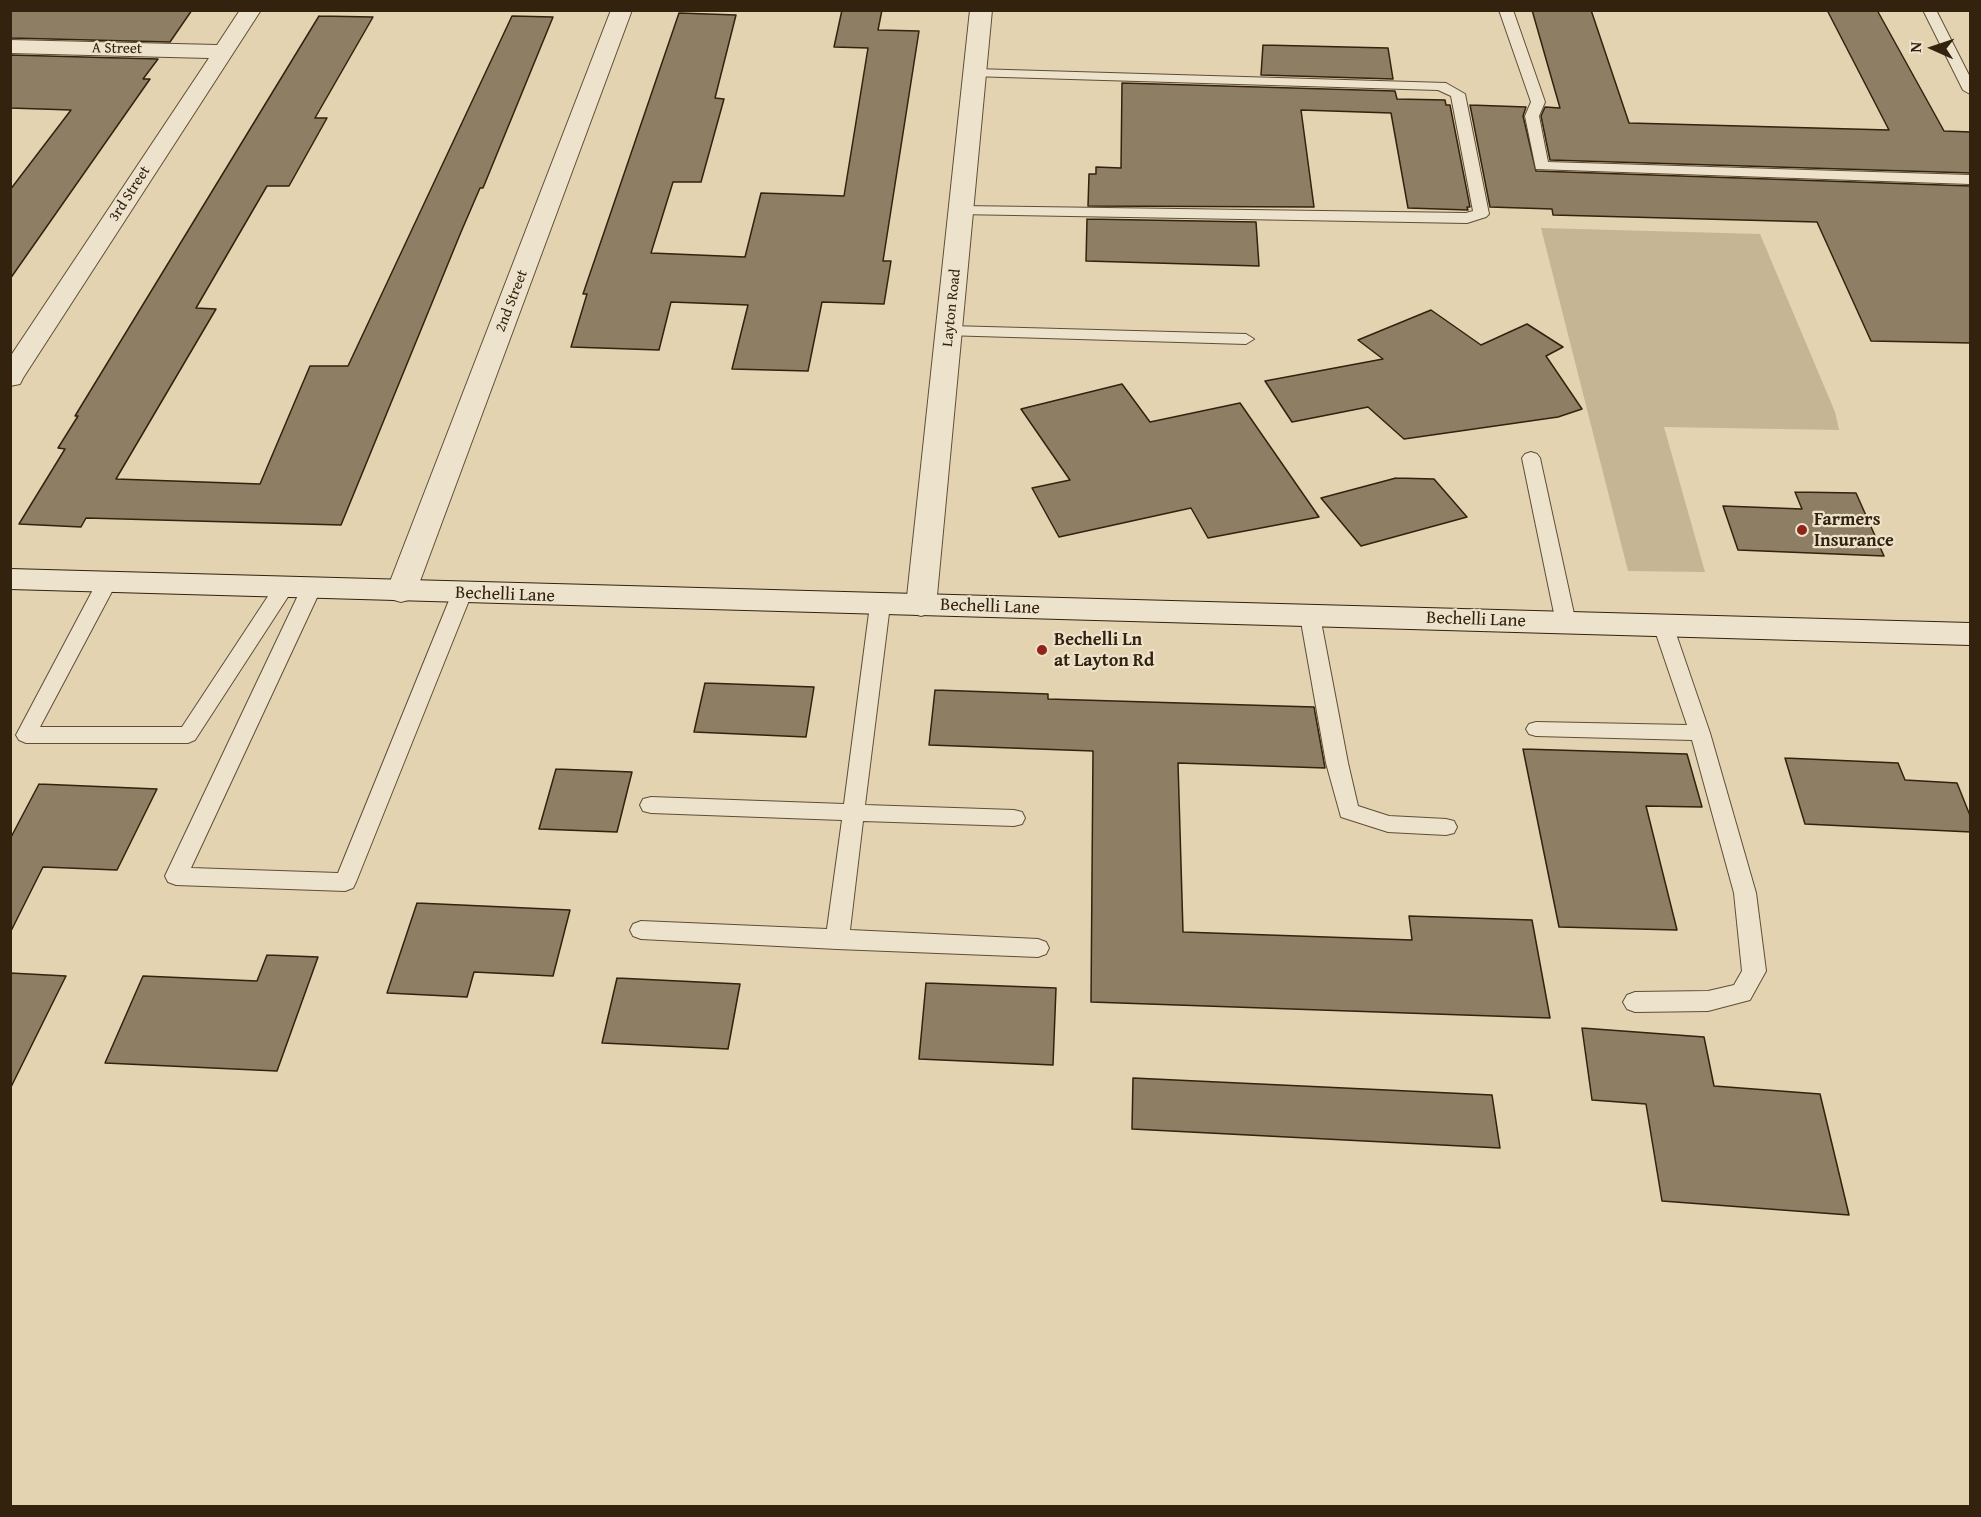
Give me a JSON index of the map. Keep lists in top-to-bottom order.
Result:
{
  "streets": {
    "street": [
      "A Street",
      "3rd Street",
      "2nd Street",
      "Layton Road",
      "Bechelli Lane"
    ]
  },
  "crossings": [
    ["A Street", "3rd Street"],
    ["2nd Street", "Bechelli Lane"],
    ["Layton Road", "Bechelli Lane"]
  ],
  "places": ["Farmers Insurance", "Bechelli Ln at Layton Rd"],
  "north": "left"
}
